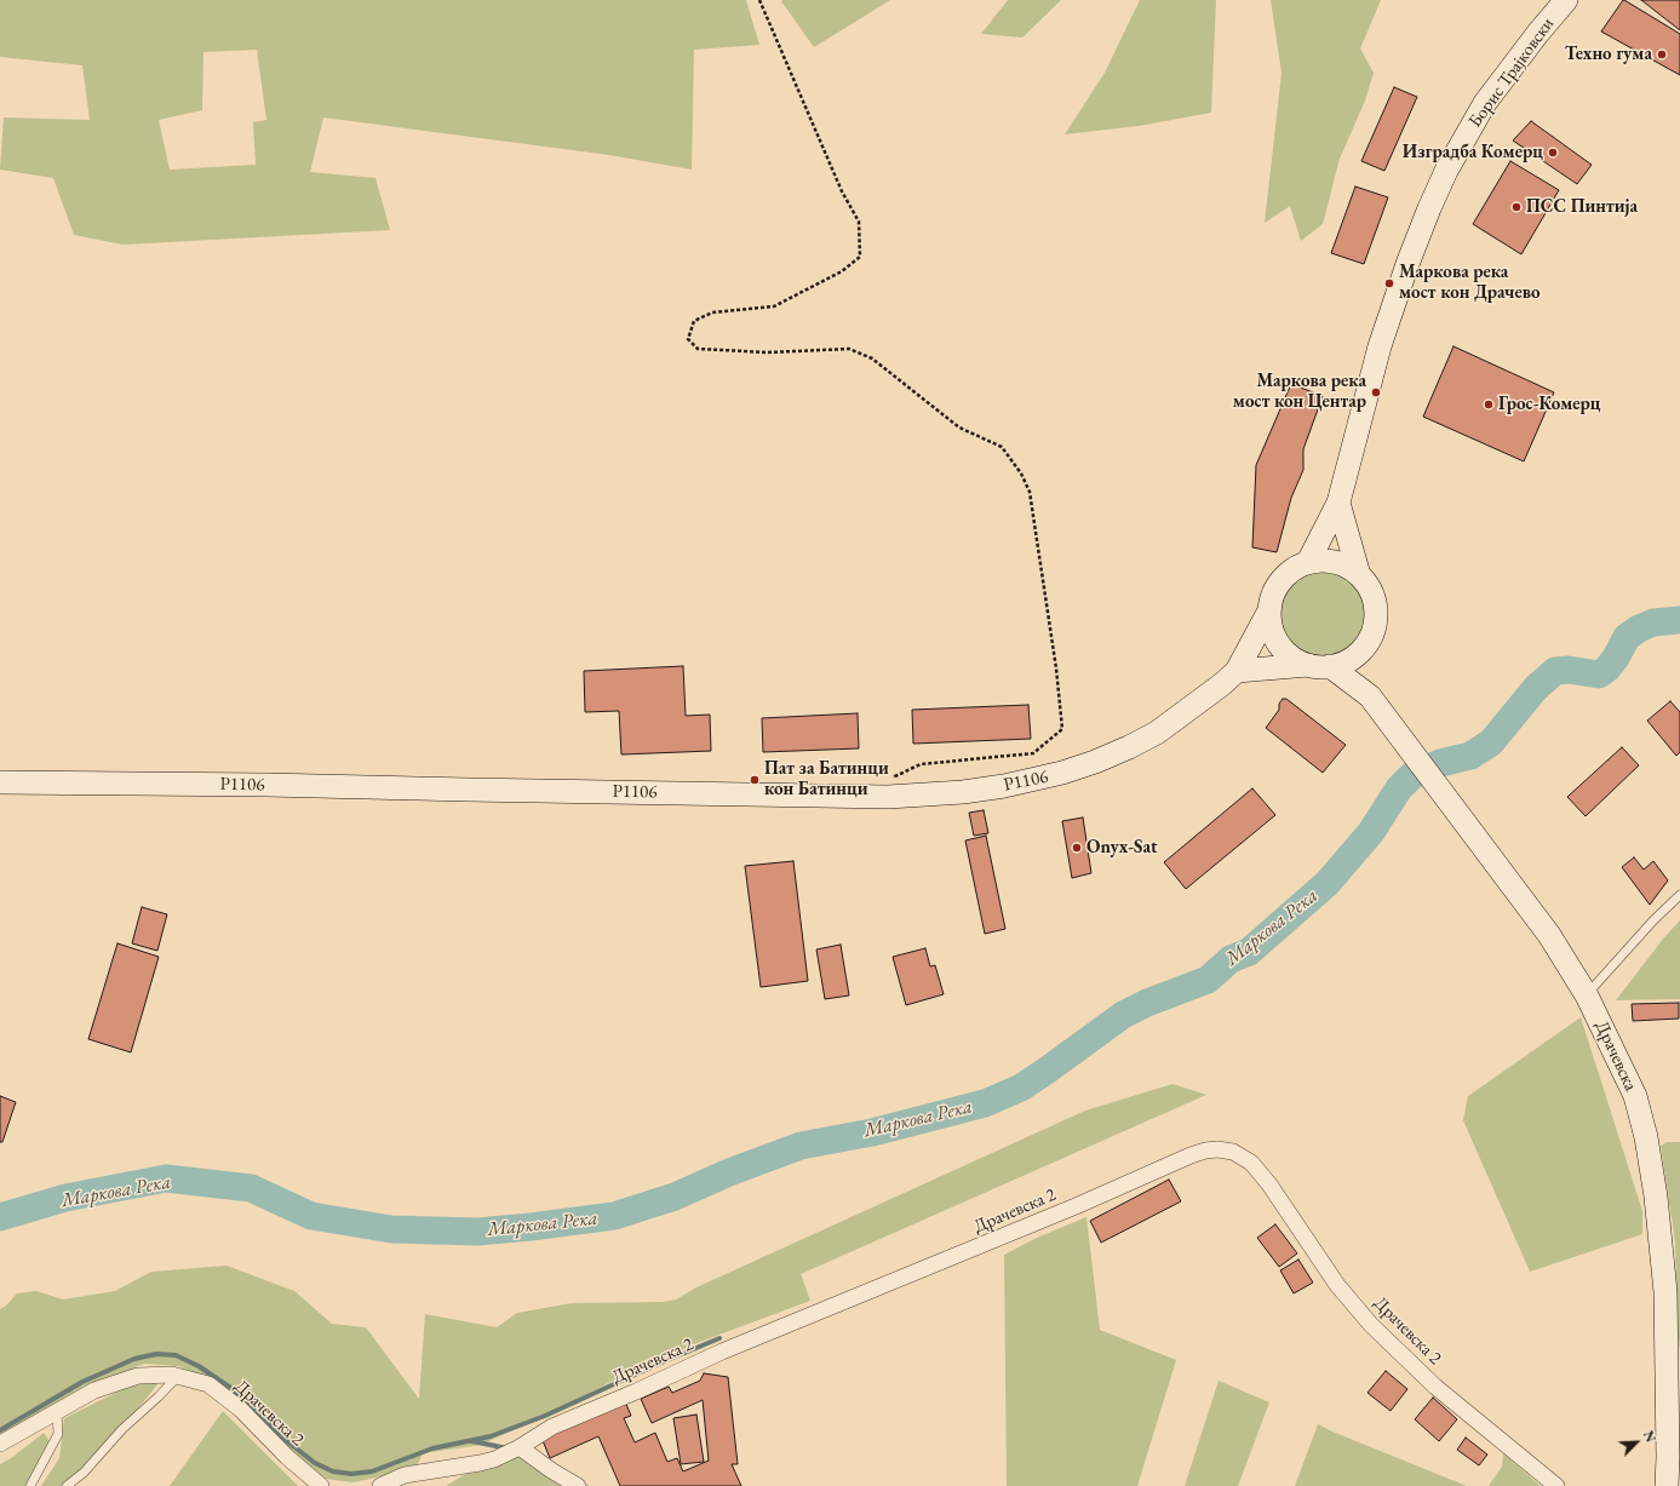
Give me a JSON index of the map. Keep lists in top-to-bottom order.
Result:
{
  "streets": {
    "main road": ["Борис Трајковски", "P1106", "Драчевска"],
    "street": ["Драчевска 2"]
  },
  "crossings": [
    ["Борис Трајковски", "Драчевска"]
  ],
  "water": ["Маркова Река"],
  "places": [
    "Техно гума",
    "Изградба Комерц",
    "ПСС Пинтија",
    "Маркова река мост кон Драчево",
    "Маркова река мост кон Центар",
    "Грос-Комерц",
    "Пат за Батинци кон Батинци",
    "Onyx-Sat"
  ],
  "north": "top right"
}
